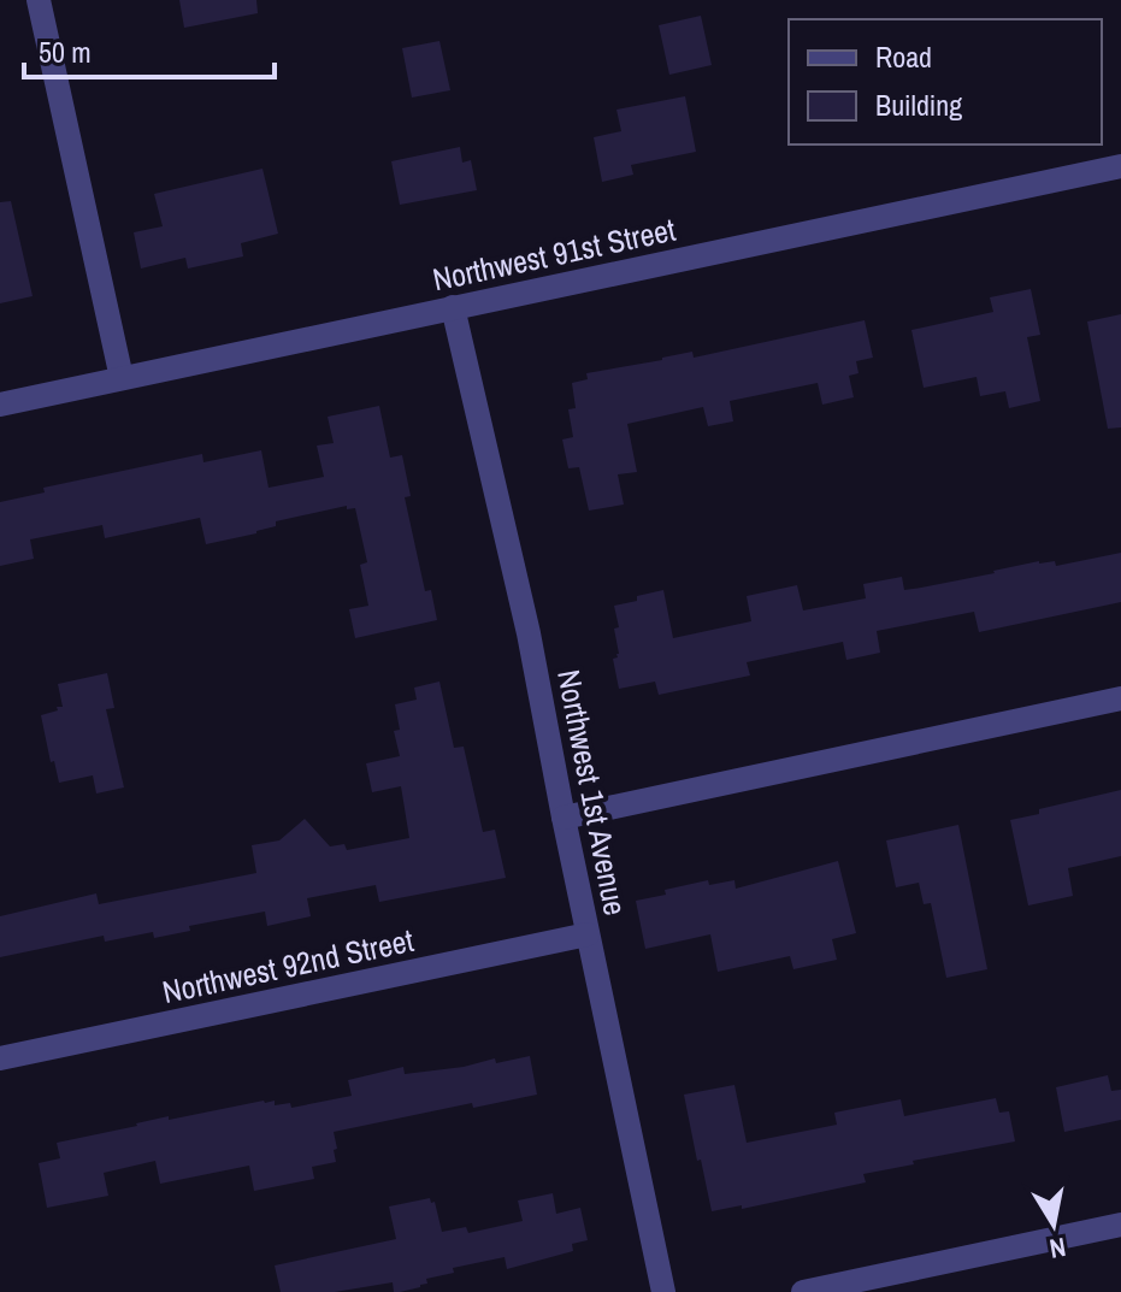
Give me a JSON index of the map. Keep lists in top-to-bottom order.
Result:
{
  "streets": {
    "street": ["Northwest 91st Street", "Northwest 1st Avenue", "Northwest 92nd Street"]
  },
  "crossings": [
    ["Northwest 91st Street", "Northwest 1st Avenue"],
    ["Northwest 1st Avenue", "Northwest 92nd Street"]
  ],
  "legend": ["Road", "Building"],
  "scale_bar": "50 m",
  "north": "bottom"
}
